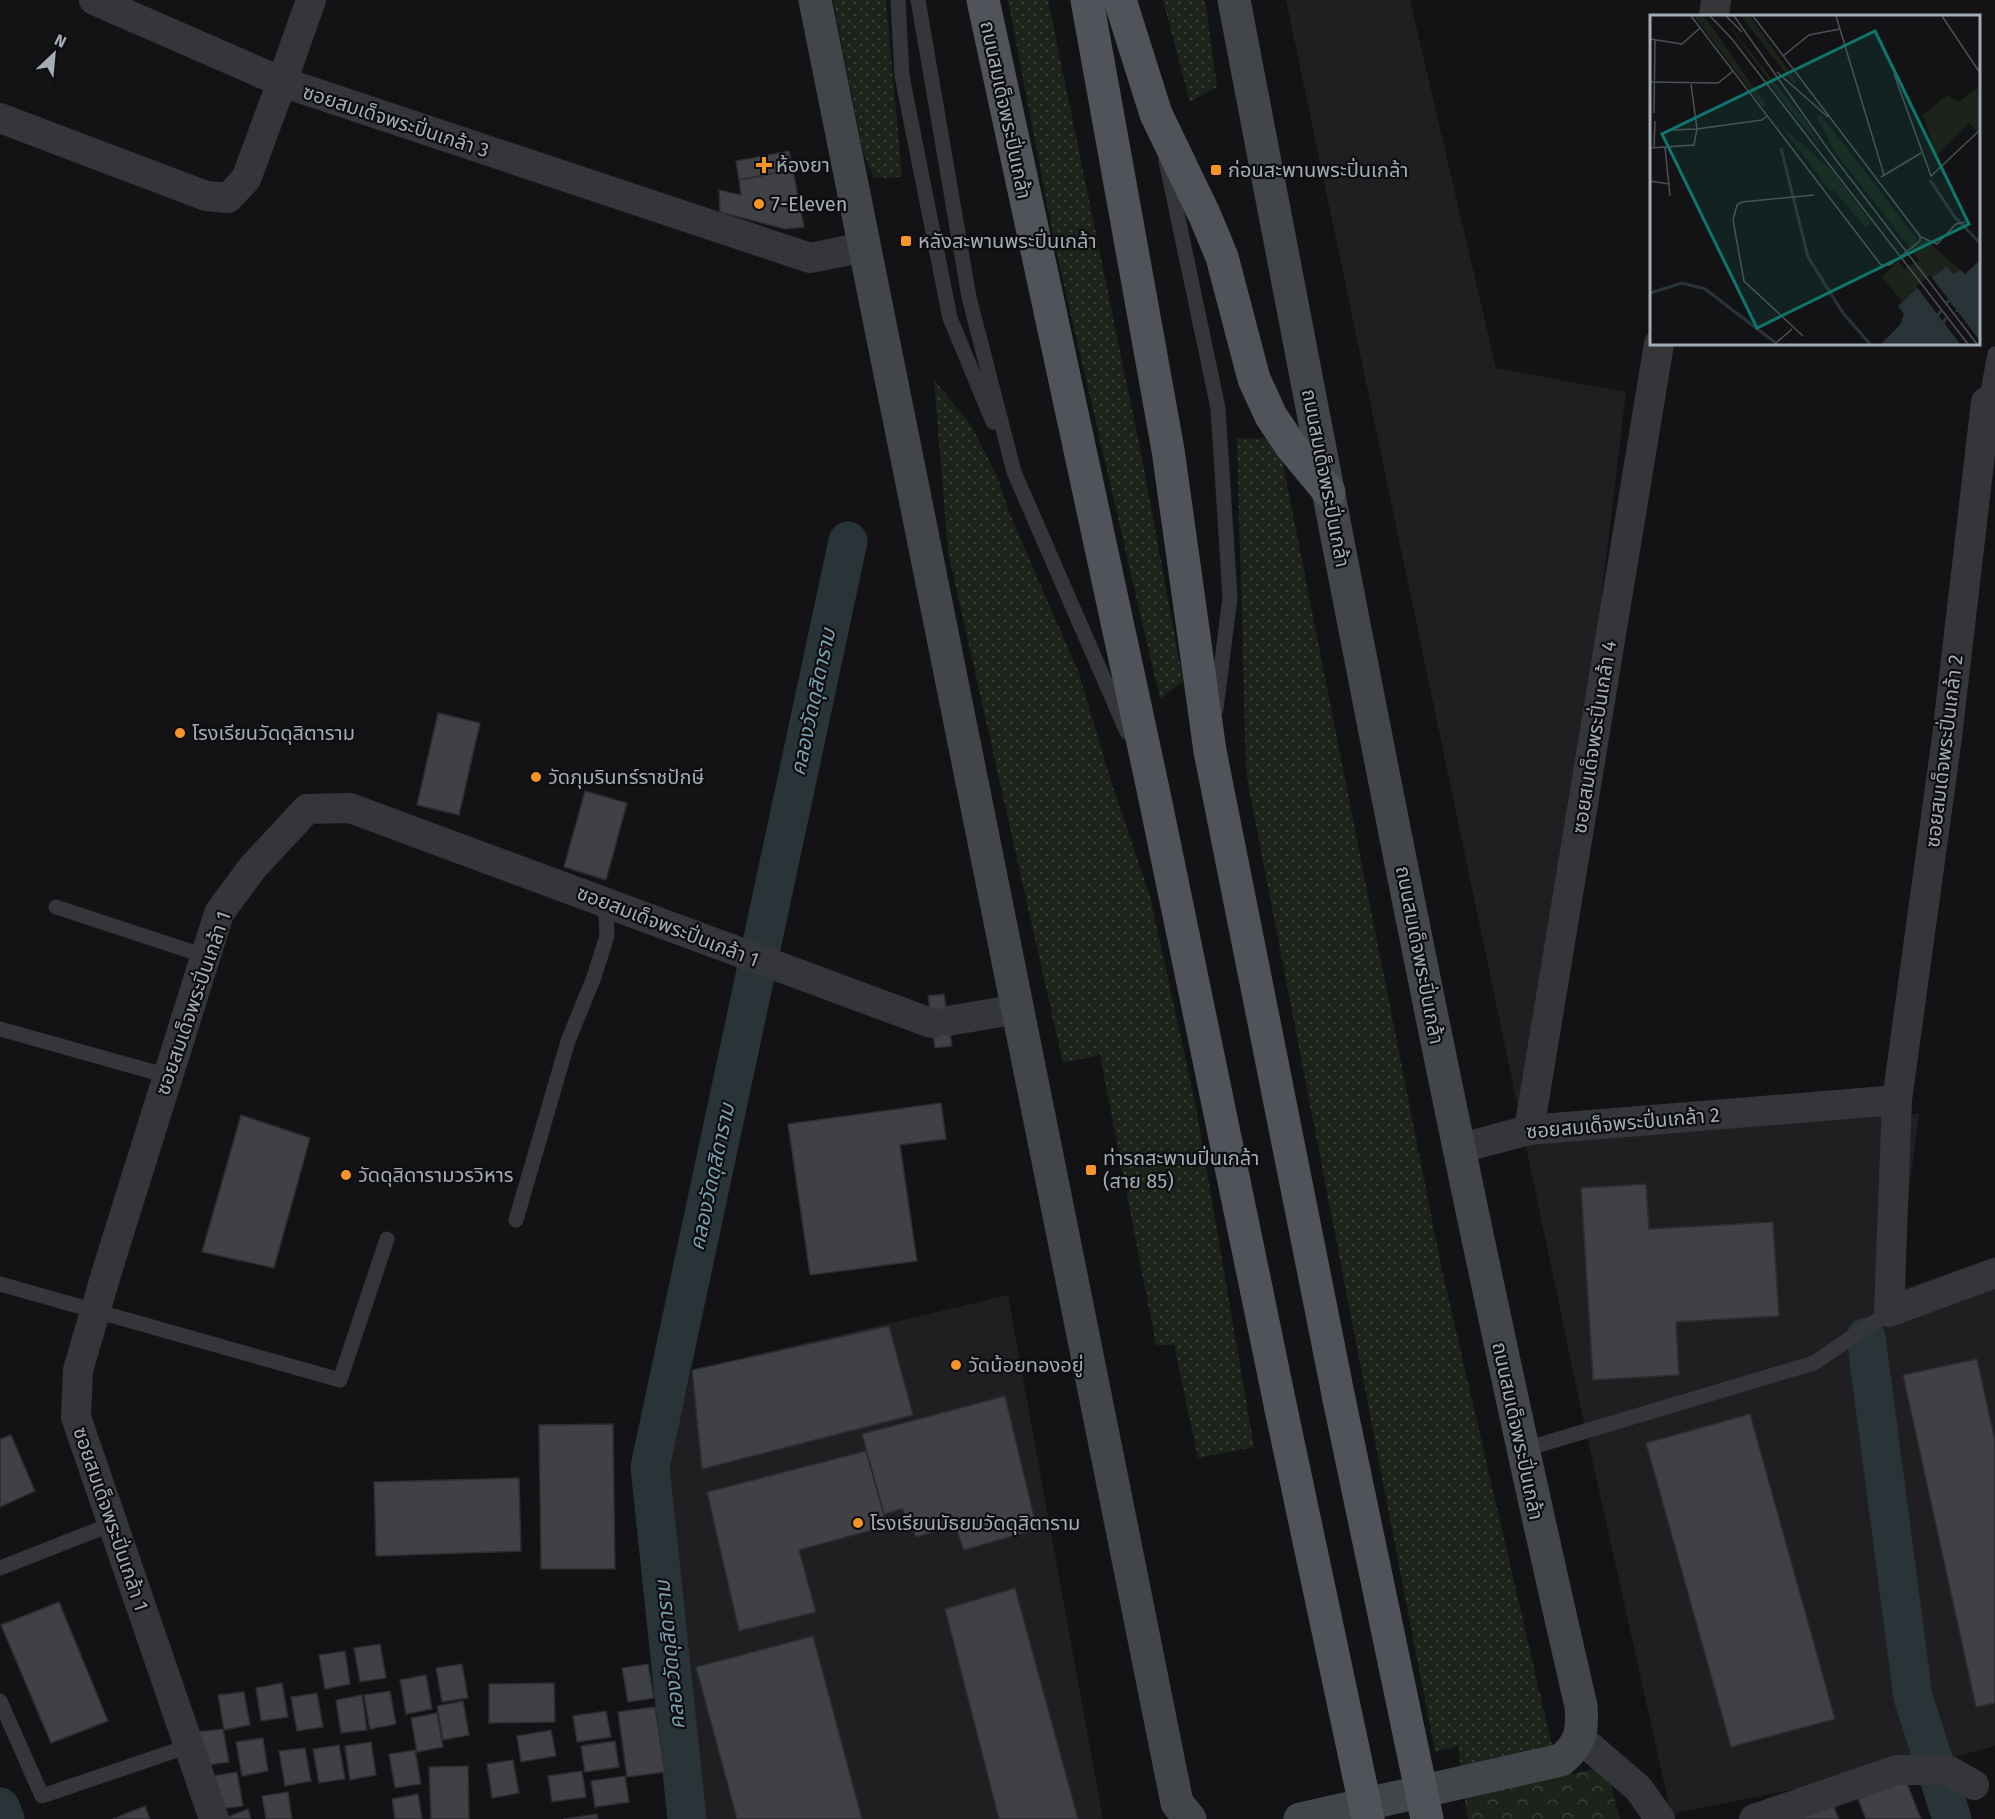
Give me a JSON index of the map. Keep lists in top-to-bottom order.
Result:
{
  "streets": {
    "main road": ["ถนนสมเด็จพระปิ่นเกล้า"],
    "street": [
      "ซอยสมเด็จพระปิ่นเกล้า 3",
      "ซอยสมเด็จพระปิ่นเกล้า 4",
      "ซอยสมเด็จพระปิ่นเกล้า 2",
      "ซอยสมเด็จพระปิ่นเกล้า 1"
    ]
  },
  "crossings": [
    ["ถนนสมเด็จพระปิ่นเกล้า", "ซอยสมเด็จพระปิ่นเกล้า 2"],
    ["ซอยสมเด็จพระปิ่นเกล้า 4", "ซอยสมเด็จพระปิ่นเกล้า 2"]
  ],
  "water": ["คลองวัดดุสิดาราม"],
  "places": {
    "health": ["ห้องยา"],
    "transit": ["ก่อนสะพานพระปิ่นเกล้า", "หลังสะพานพระปิ่นเกล้า", "ท่ารถสะพานปิ่นเกล้า (สาย 85)"],
    "other": [
      "7-Eleven",
      "โรงเรียนวัดดุสิตาราม",
      "วัดภุมรินทร์ราชปักษี",
      "วัดดุสิดารามวรวิหาร",
      "วัดน้อยทองอยู่",
      "โรงเรียนมัธยมวัดดุสิตาราม"
    ]
  },
  "north": "top right"
}
